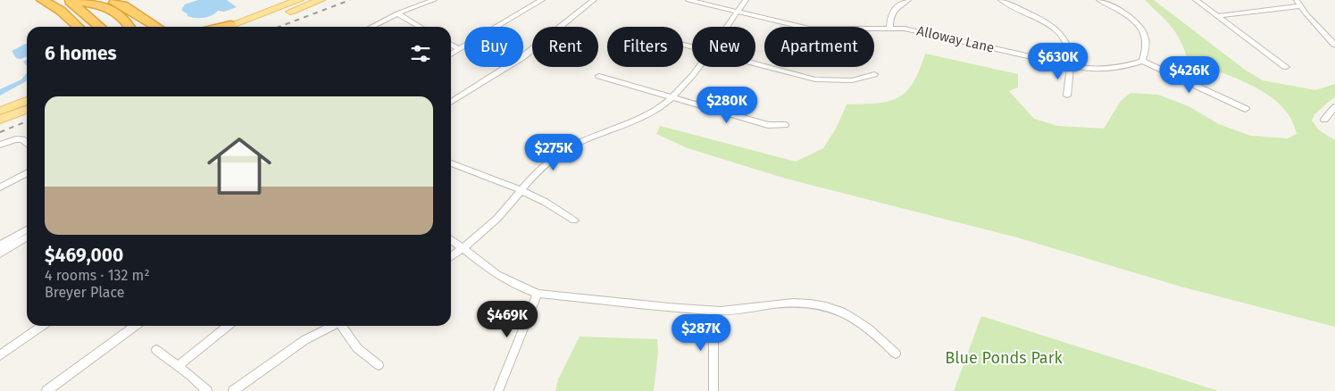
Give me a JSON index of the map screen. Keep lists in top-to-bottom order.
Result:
{
  "streets": {
    "street": ["Alloway Lane"]
  },
  "parks": ["Blue Ponds Park"],
  "page": {
    "chip": [
      "Buy",
      "Rent",
      "Filters",
      "New",
      "Apartment"
    ],
    "heading": "6 homes",
    "price": [
      "$630K",
      "$426K",
      "$280K",
      "$275K",
      "$469K",
      "$287K"
    ],
    "list": [
      {
        "name": "$469,000",
        "note": "4 rooms · 132 m² · Breyer Place"
      }
    ]
  }
}
